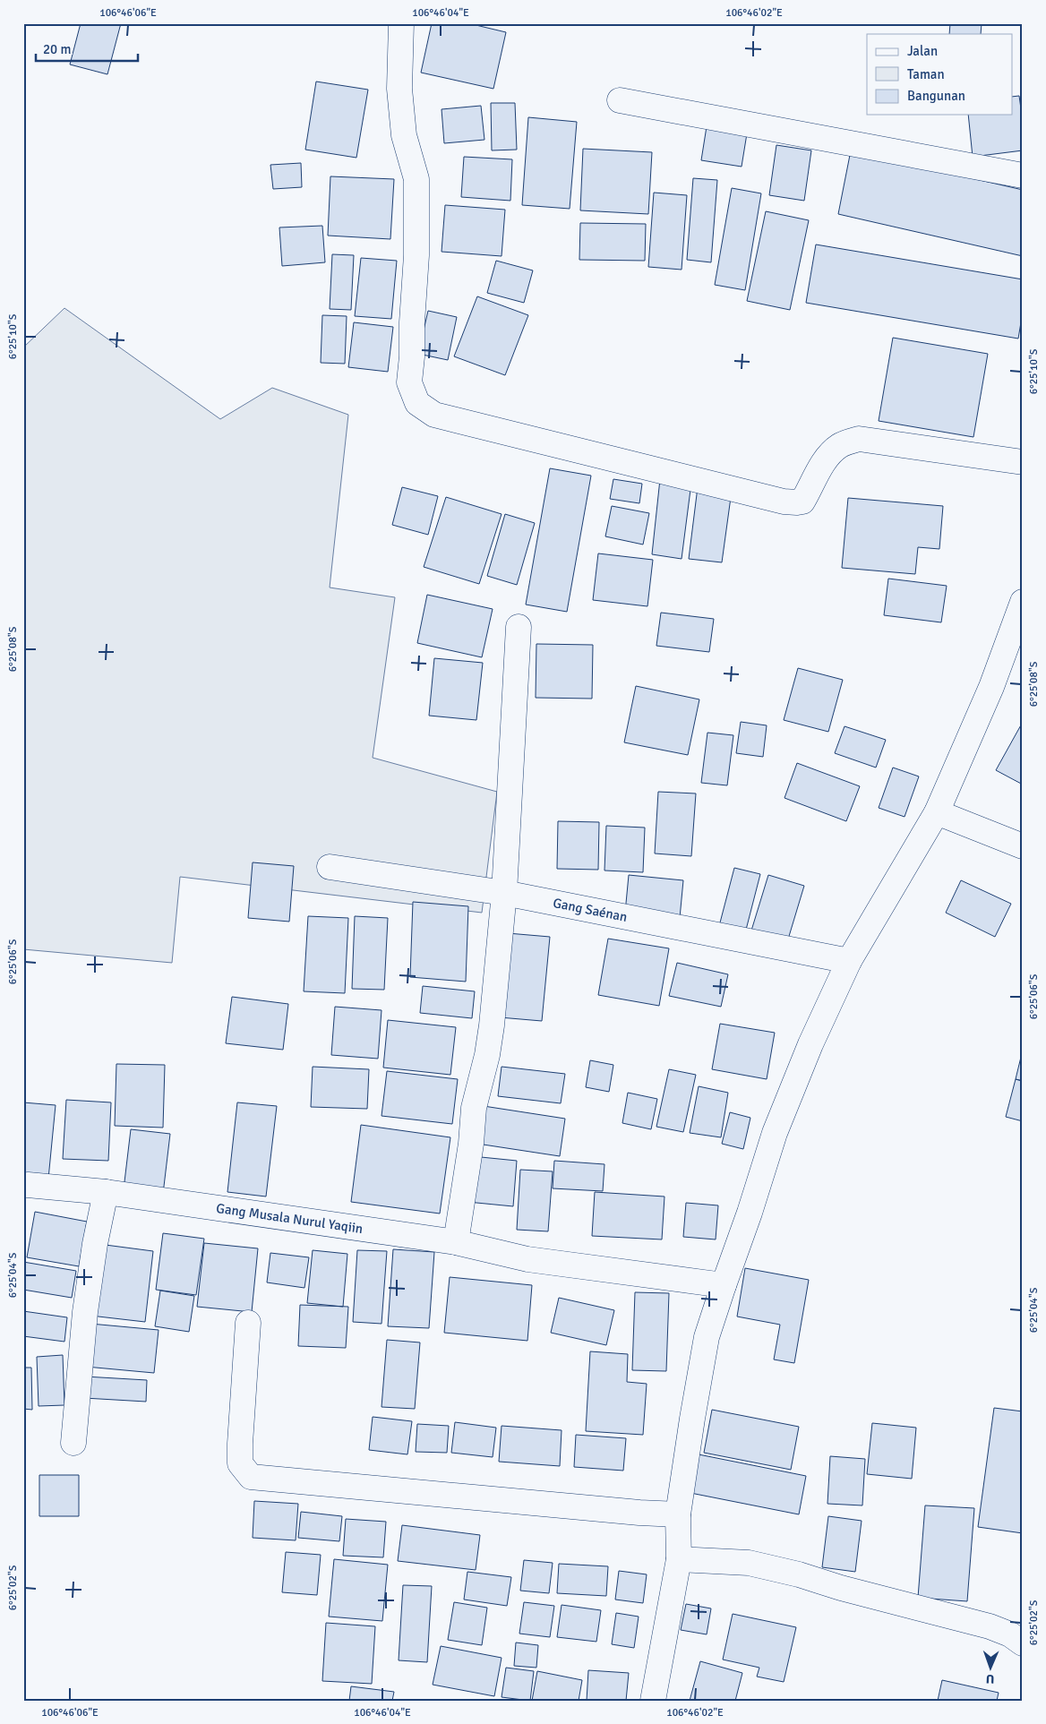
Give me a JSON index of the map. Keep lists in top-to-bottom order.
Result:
{
  "streets": {
    "street": ["Gang Saénan", "Gang Musala Nurul Yaqiin"]
  },
  "legend": ["Jalan", "Taman", "Bangunan"],
  "scale_bar": "20 m",
  "north": "bottom",
  "coordinates": [
    "106°46'06\"E",
    "106°46'04\"E",
    "106°46'02\"E",
    "6°25'10\"S",
    "6°25'08\"S",
    "6°25'06\"S",
    "6°25'04\"S",
    "6°25'02\"S"
  ]
}
